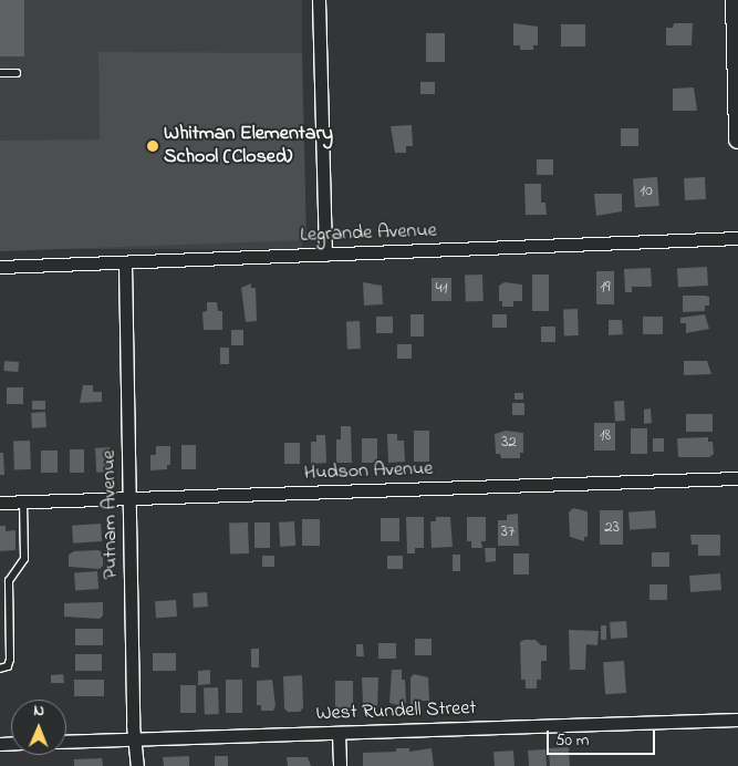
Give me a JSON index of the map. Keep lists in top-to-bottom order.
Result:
{
  "streets": {
    "street": [
      "Legrande Avenue",
      "Hudson Avenue",
      "Putnam Avenue",
      "West Rundell Street"
    ]
  },
  "crossings": [
    ["Legrande Avenue", "Putnam Avenue"],
    ["Hudson Avenue", "Putnam Avenue"],
    ["Putnam Avenue", "West Rundell Street"]
  ],
  "places": ["Whitman Elementary School (Closed)"],
  "house_numbers": [
    "10",
    "19",
    "41",
    "18",
    "32",
    "23",
    "37"
  ],
  "scale_bar": "50 m",
  "north": "top"
}
